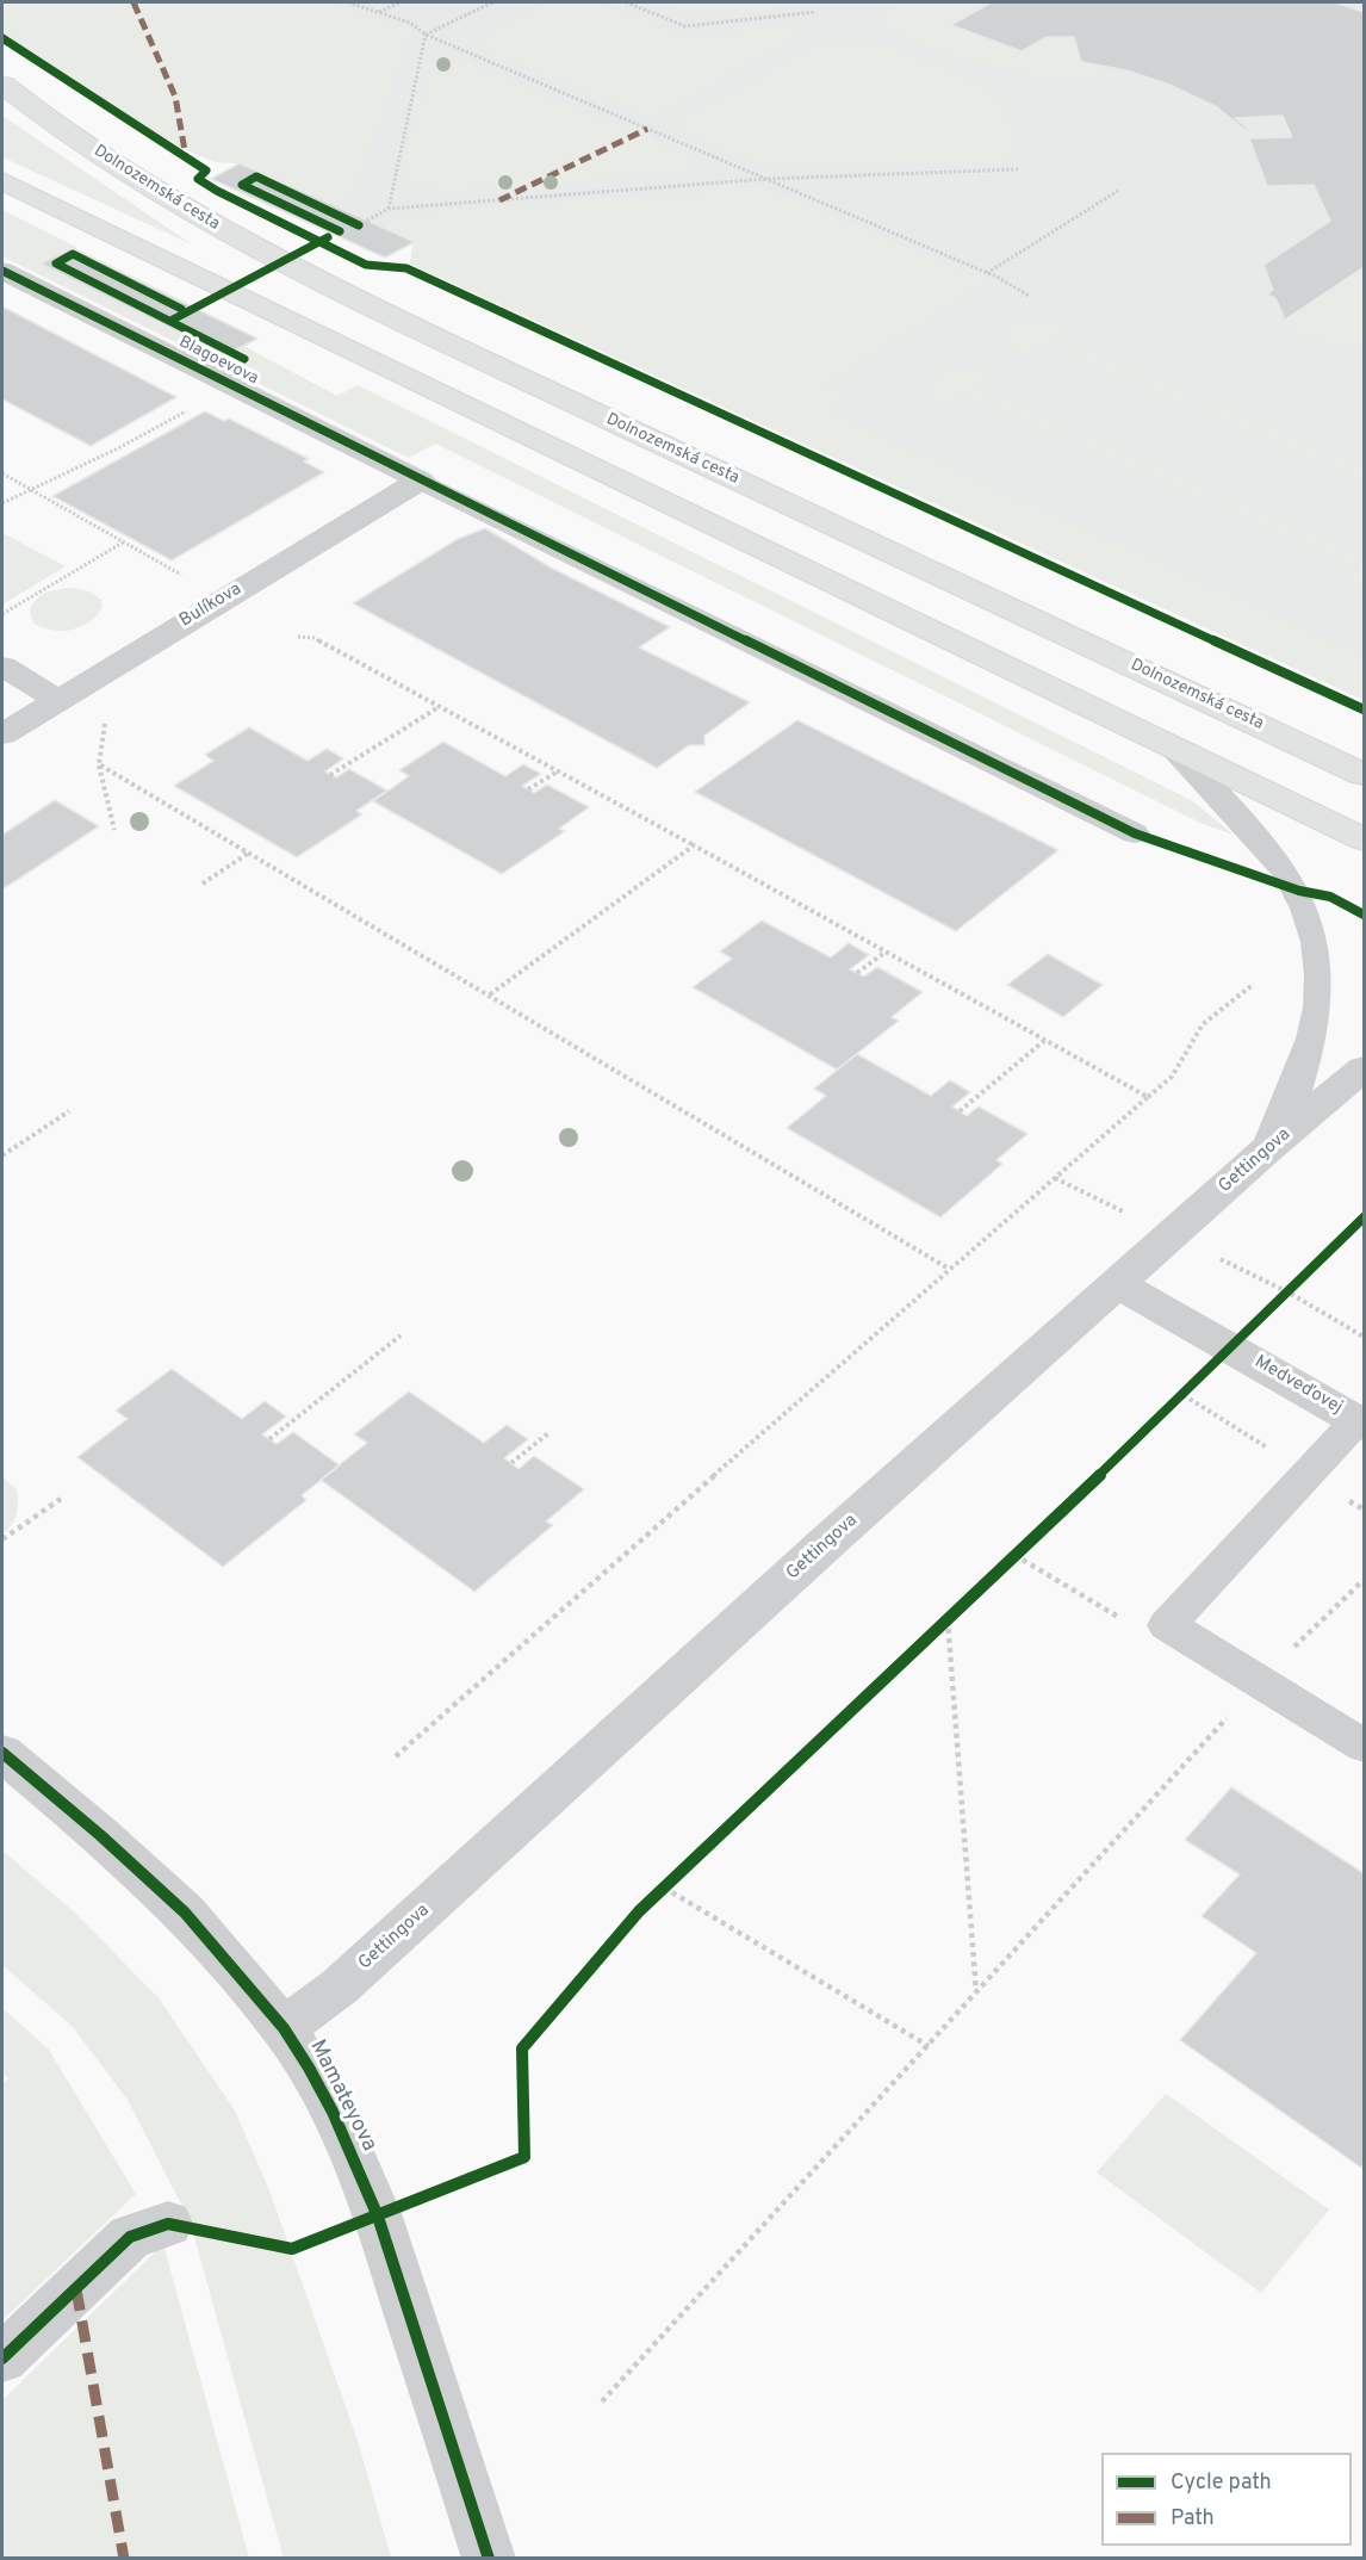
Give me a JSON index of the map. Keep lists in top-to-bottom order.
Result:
{
  "streets": {
    "main road": ["Dolnozemská cesta"],
    "street": [
      "Blagoevova",
      "Bulíkova",
      "Gettingova",
      "Medveďovej",
      "Mamateyova"
    ]
  },
  "crossings": [
    ["Blagoevova", "Bulíkova"],
    ["Gettingova", "Medveďovej"],
    ["Gettingova", "Mamateyova"]
  ],
  "legend": ["Cycle path", "Path"]
}
